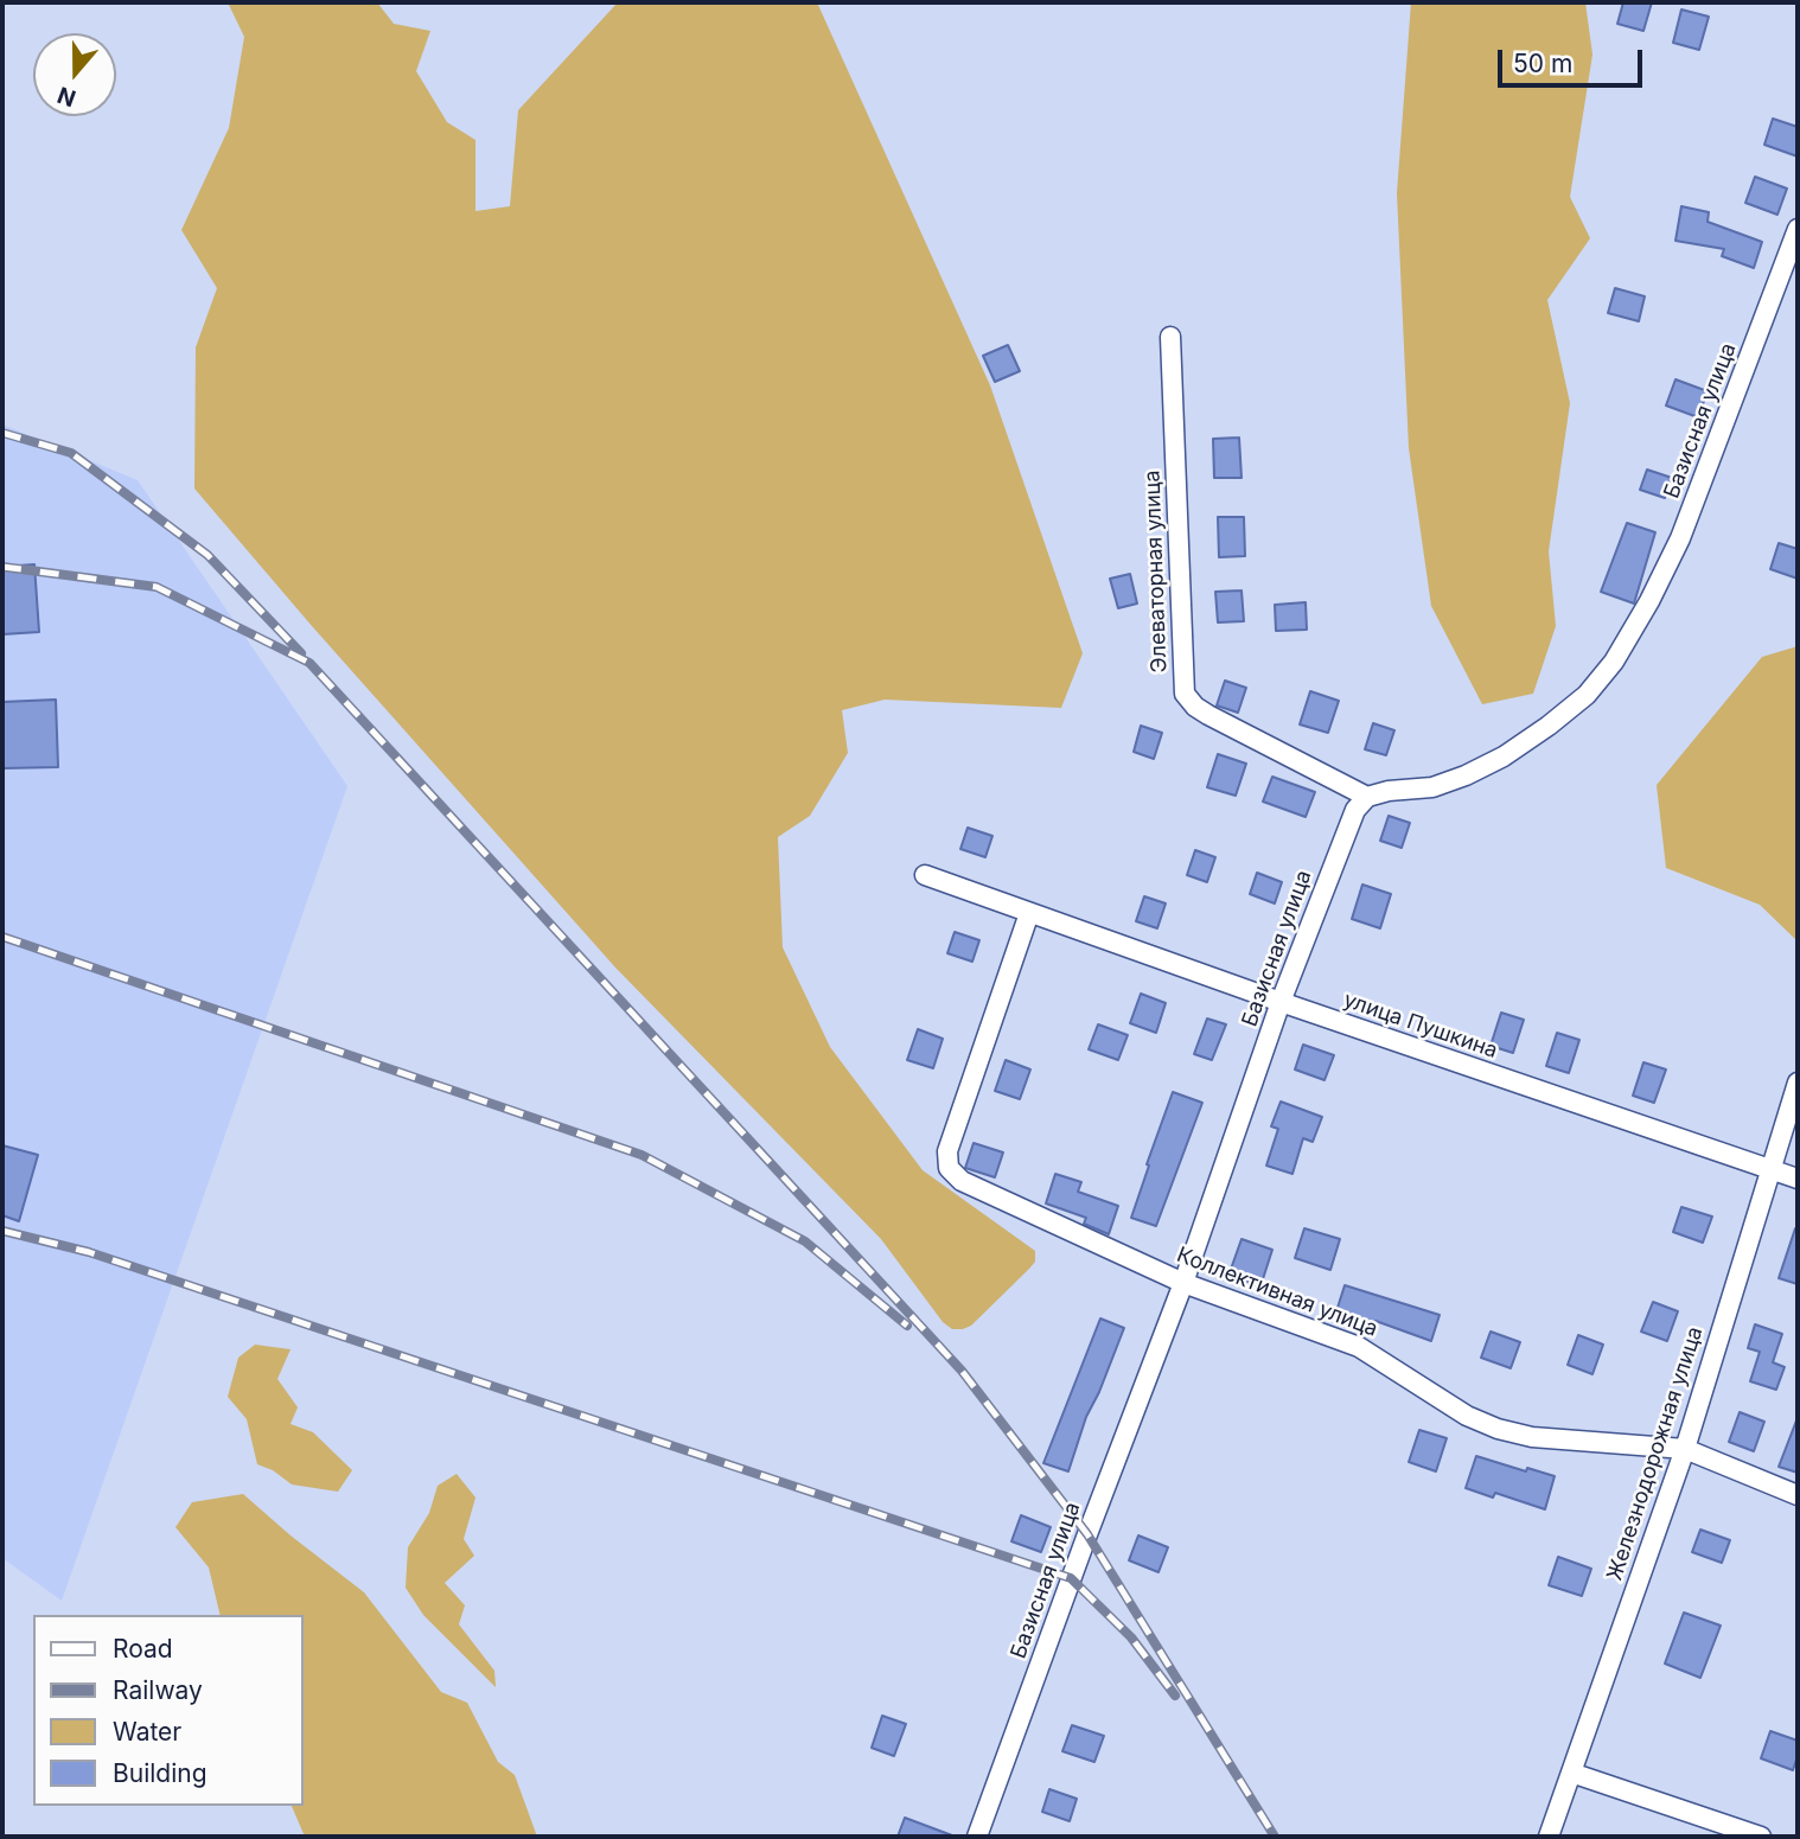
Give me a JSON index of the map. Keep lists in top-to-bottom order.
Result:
{
  "streets": {
    "street": [
      "Базисная улица",
      "Элеваторная улица",
      "улица Пушкина",
      "Коллективная улица",
      "Железнодорожная улица"
    ]
  },
  "crossings": [
    ["Базисная улица", "Элеваторная улица"],
    ["Базисная улица", "улица Пушкина"],
    ["Базисная улица", "Коллективная улица"],
    ["улица Пушкина", "Коллективная улица"],
    ["улица Пушкина", "Железнодорожная улица"],
    ["Коллективная улица", "Железнодорожная улица"]
  ],
  "legend": [
    "Road",
    "Railway",
    "Water",
    "Building"
  ],
  "scale_bar": "50 m",
  "north": "bottom"
}
